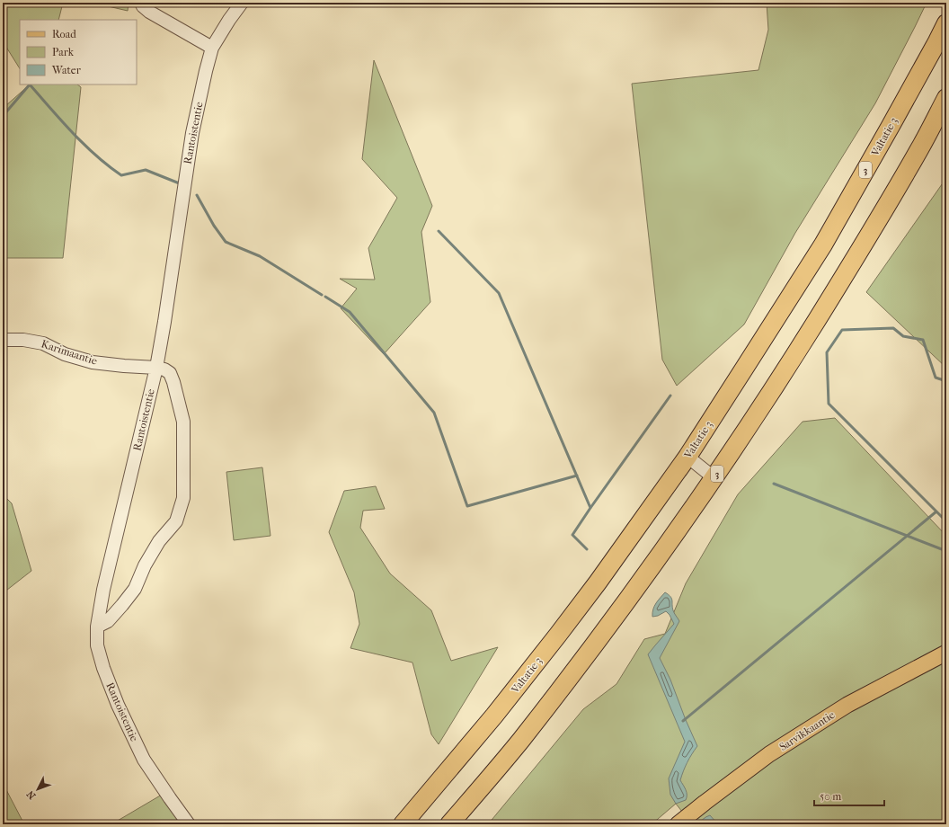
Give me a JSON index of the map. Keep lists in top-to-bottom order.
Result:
{
  "streets": {
    "highway": ["Valtatie 3", "3"],
    "main road": ["Sarvikkaantie"],
    "street": ["Rantoistentie", "Karimaantie"]
  },
  "crossings": [
    ["Rantoistentie", "Karimaantie"]
  ],
  "legend": ["Road", "Park", "Water"],
  "scale_bar": "50 m",
  "north": "bottom left"
}
